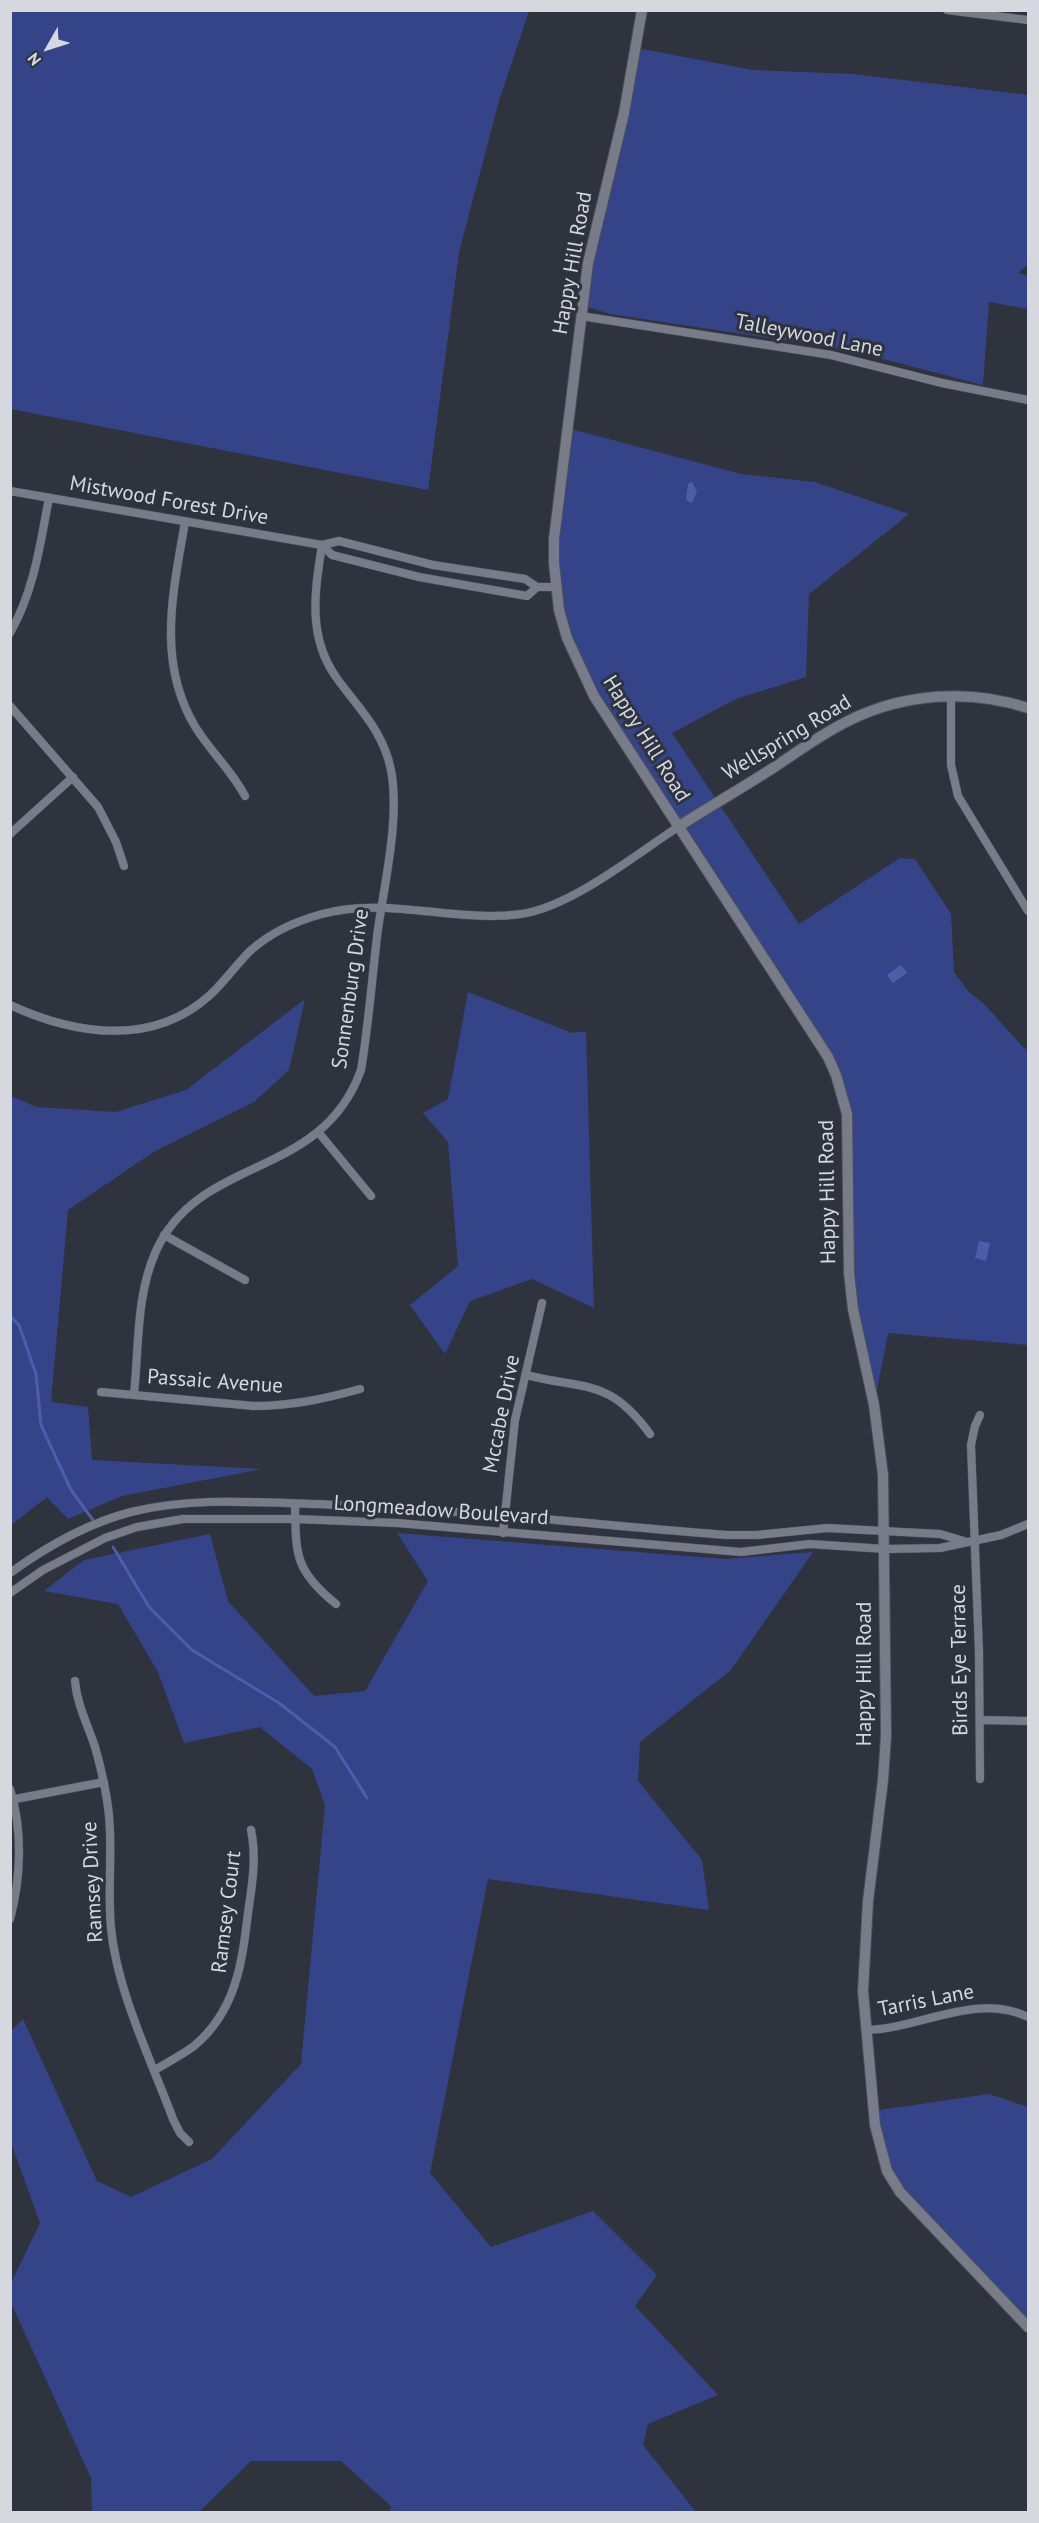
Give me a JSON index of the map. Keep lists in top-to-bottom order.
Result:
{
  "streets": {
    "street": [
      "Happy Hill Road",
      "Talleywood Lane",
      "Mistwood Forest Drive",
      "Wellspring Road",
      "Sonnenburg Drive",
      "Passaic Avenue",
      "Mccabe Drive",
      "Longmeadow Boulevard",
      "Birds Eye Terrace",
      "Ramsey Drive",
      "Ramsey Court",
      "Tarris Lane"
    ]
  },
  "crossings": [
    ["Happy Hill Road", "Talleywood Lane"],
    ["Happy Hill Road", "Mistwood Forest Drive"],
    ["Happy Hill Road", "Wellspring Road"],
    ["Happy Hill Road", "Longmeadow Boulevard"],
    ["Happy Hill Road", "Tarris Lane"],
    ["Mistwood Forest Drive", "Sonnenburg Drive"],
    ["Sonnenburg Drive", "Passaic Avenue"],
    ["Mccabe Drive", "Longmeadow Boulevard"],
    ["Longmeadow Boulevard", "Birds Eye Terrace"],
    ["Ramsey Drive", "Ramsey Court"]
  ],
  "north": "bottom left"
}
